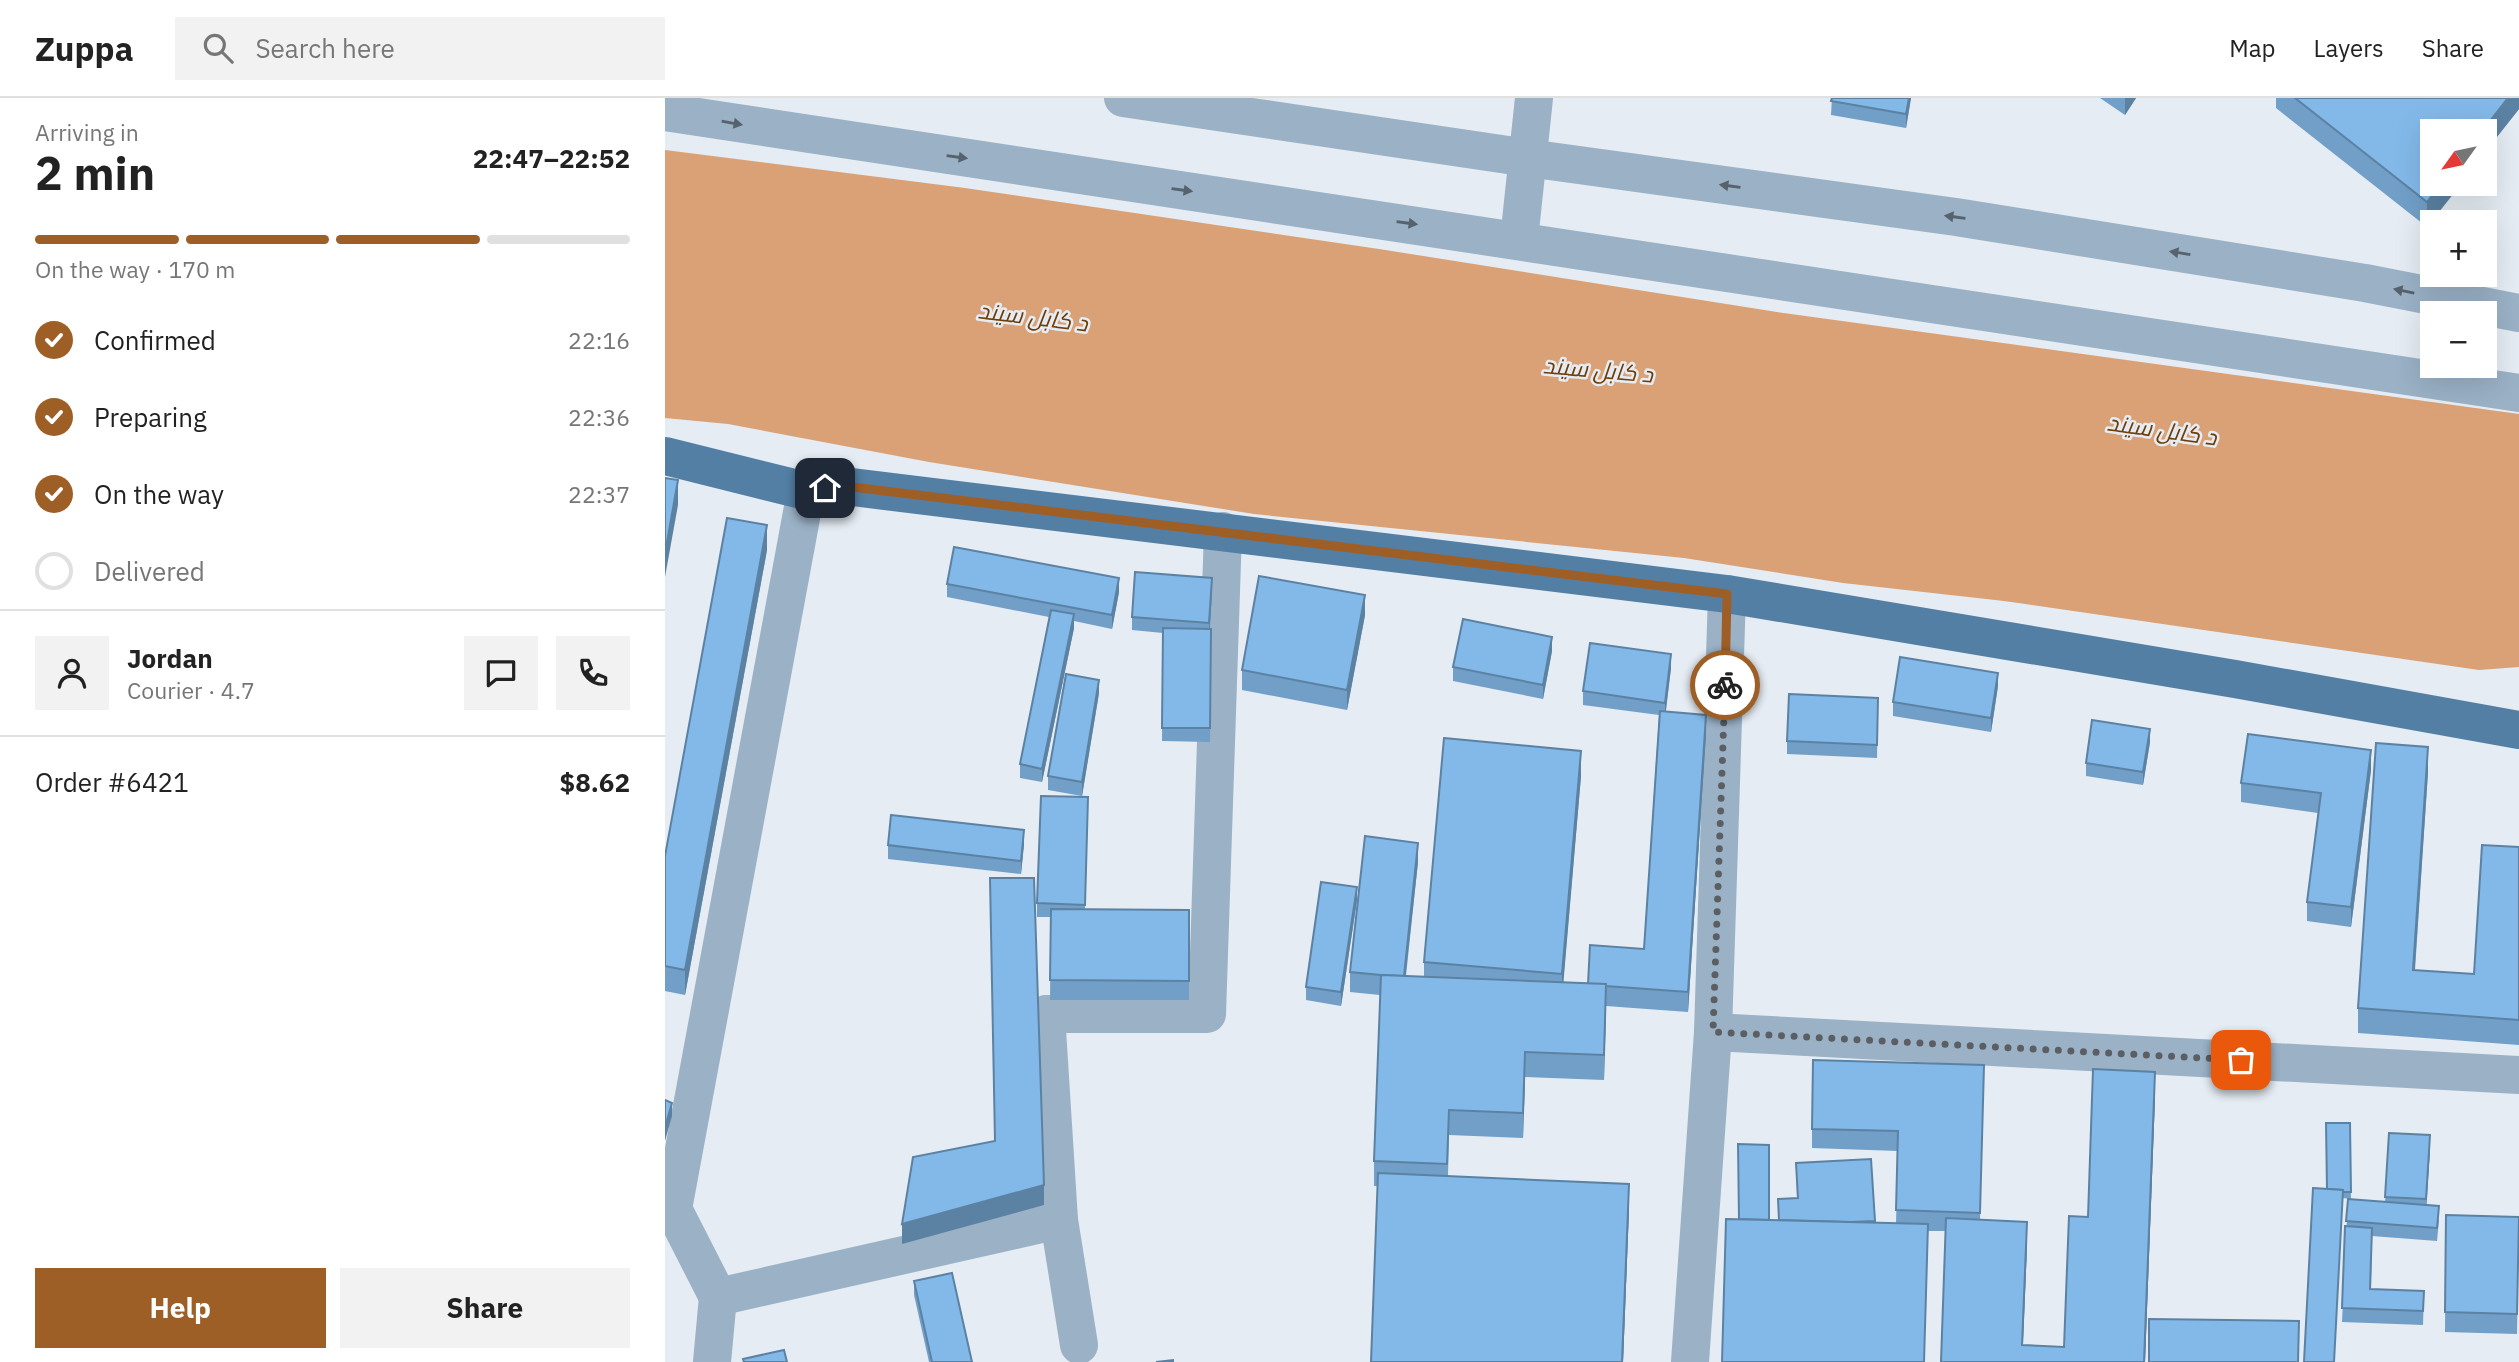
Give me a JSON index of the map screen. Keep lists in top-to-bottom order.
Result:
{
  "water": ["د کابل سيند"],
  "north": "bottom left",
  "page": {
    "header": "Zuppa",
    "search": "Search here",
    "nav": ["Map", "Layers", "Share"],
    "heading": ["2 min", "Arriving in", "22:47–22:52"],
    "panel": [
      "Jordan",
      "Courier · 4.7",
      "Order #6421",
      "$8.62"
    ],
    "map_buttons": ["+", "−"],
    "bar": "On the way · 170 m",
    "list": [
      ["Confirmed", "22:16"],
      ["Preparing", "22:36"],
      ["On the way", "22:37"],
      "Delivered"
    ],
    "buttons": ["Help", "Share"]
  }
}
